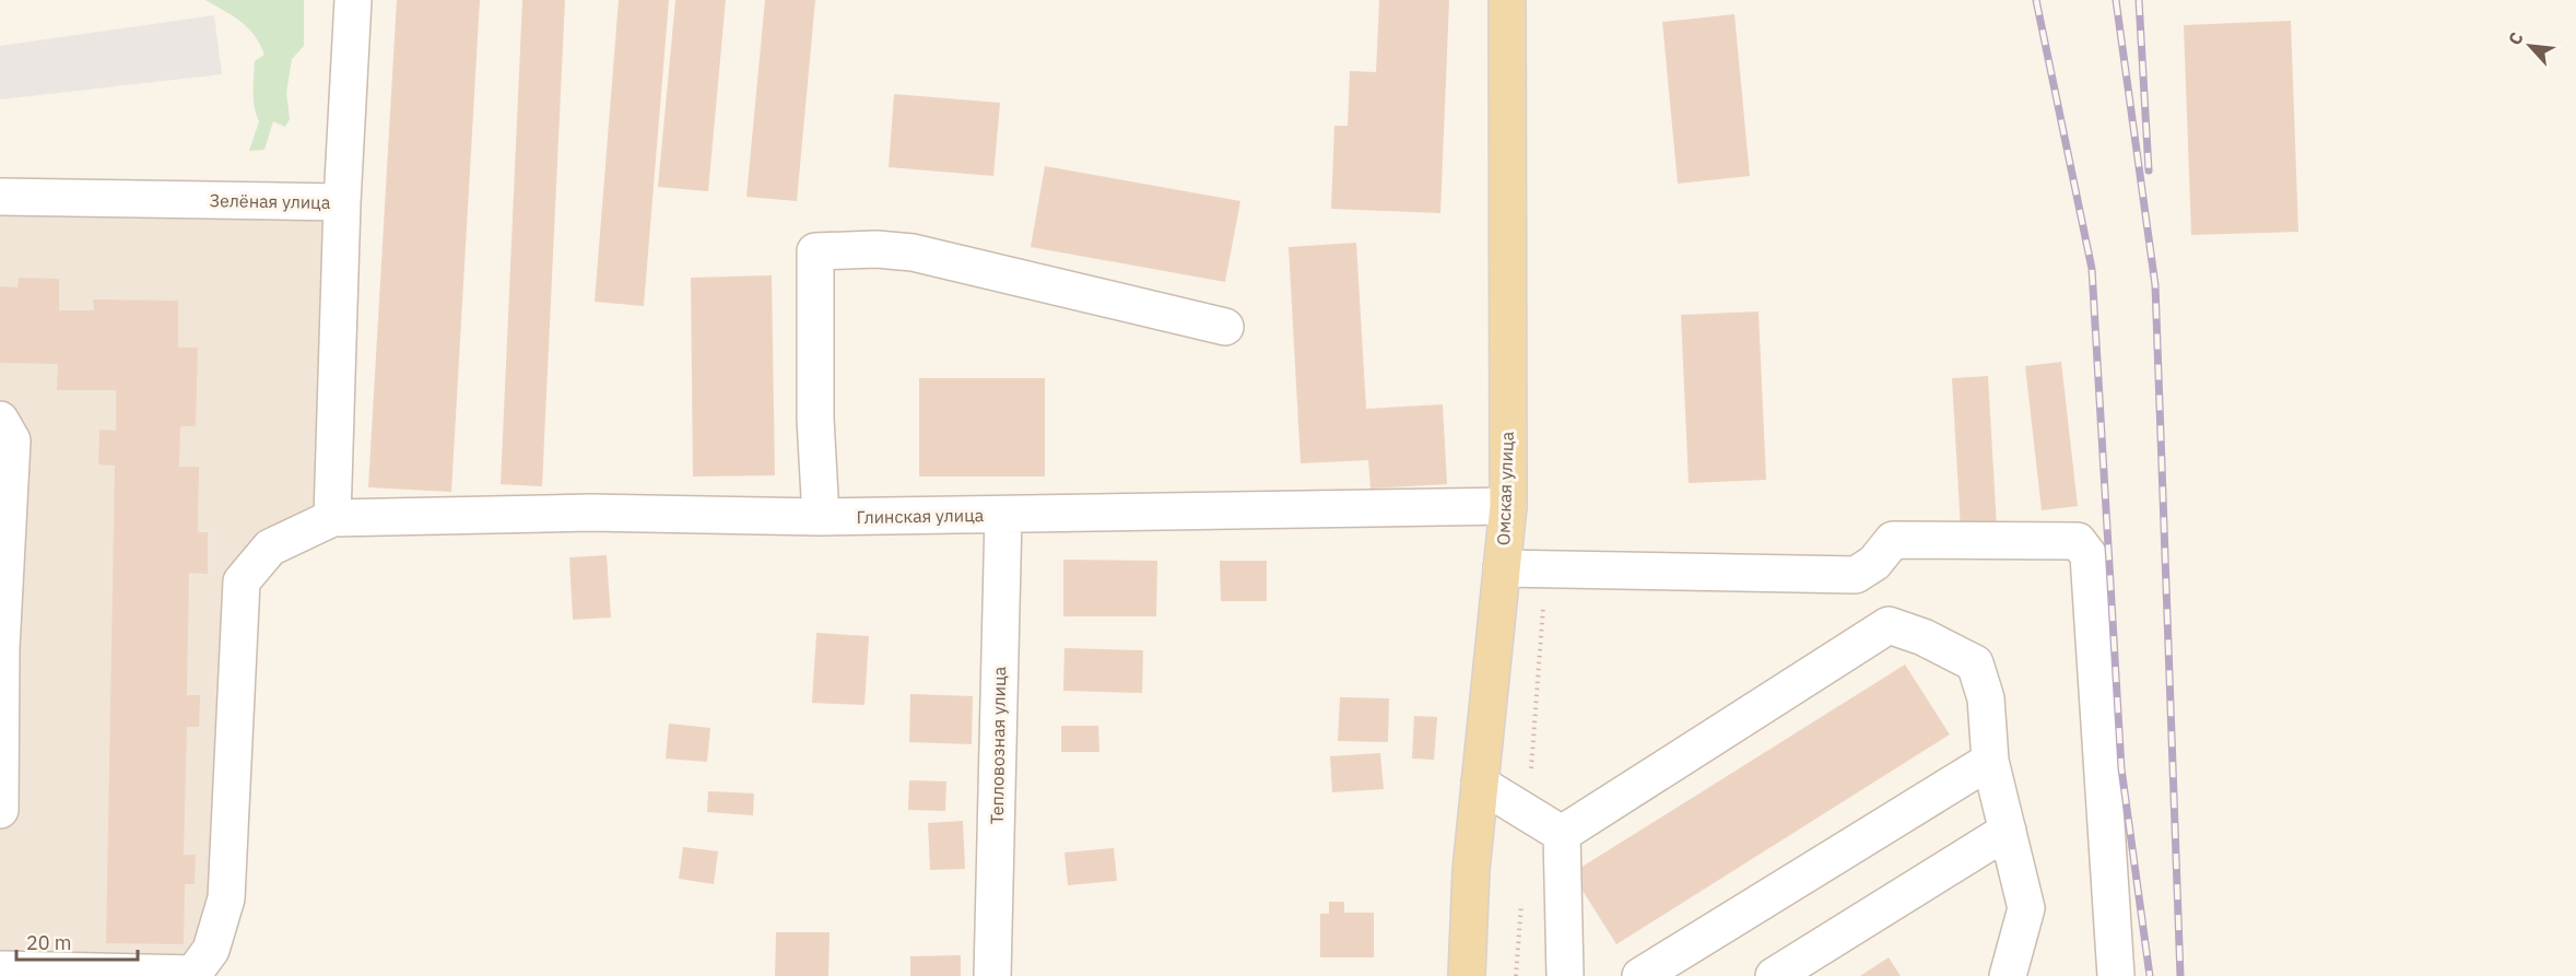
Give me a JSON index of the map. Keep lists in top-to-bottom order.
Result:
{
  "streets": {
    "main road": ["Омская улица"],
    "street": ["Зелёная улица", "Глинская улица", "Тепловозная улица"]
  },
  "crossings": [
    ["Зелёная улица", "Глинская улица"],
    ["Омская улица", "Глинская улица"],
    ["Глинская улица", "Тепловозная улица"]
  ],
  "scale_bar": "20 m",
  "north": "top left"
}
